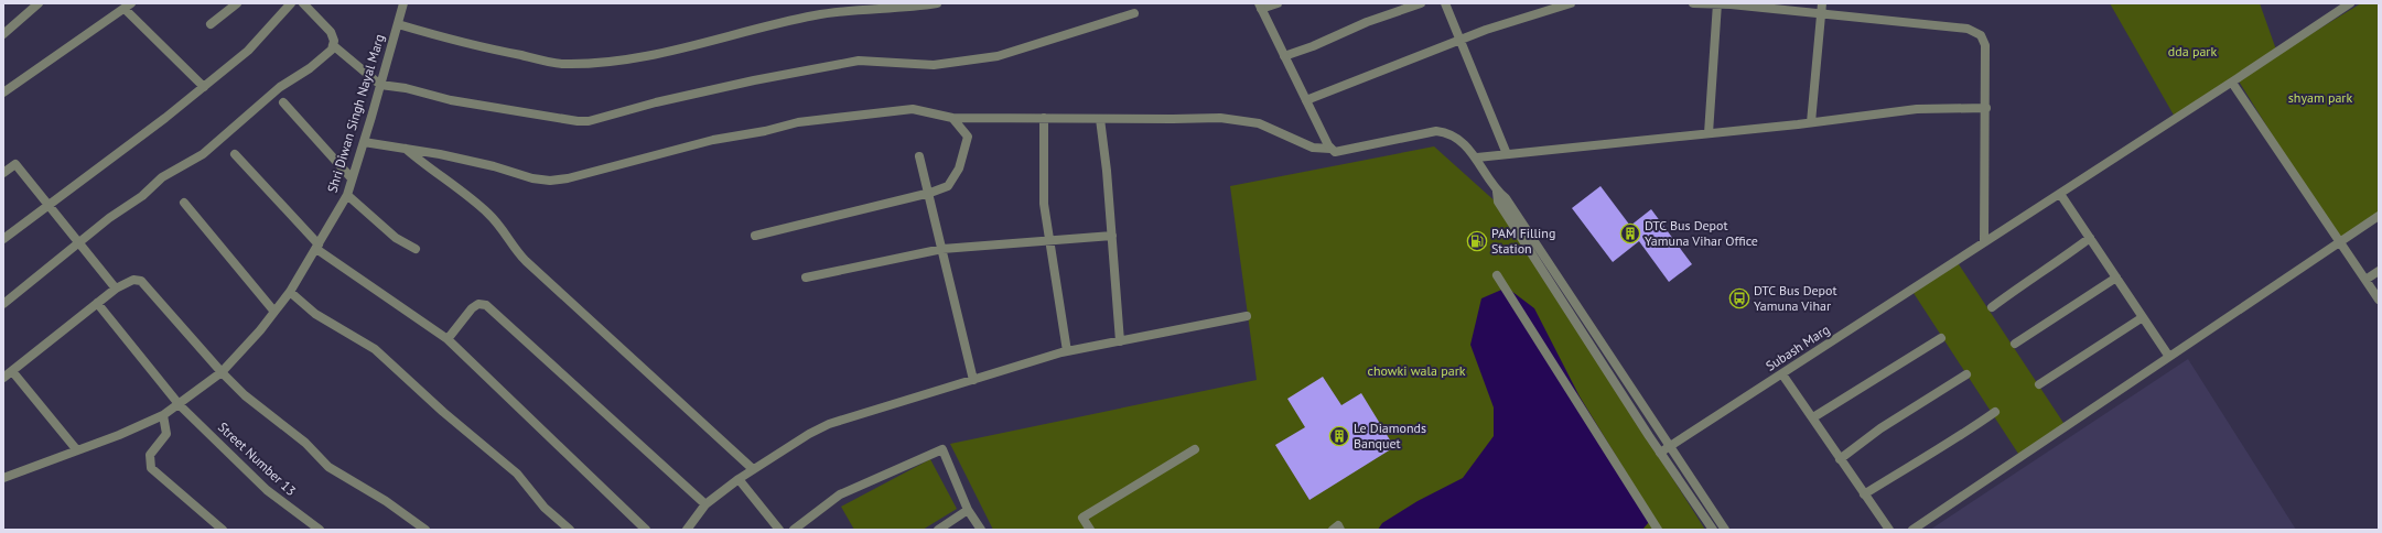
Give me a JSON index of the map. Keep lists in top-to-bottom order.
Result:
{
  "streets": {
    "street": ["Shri Diwan Singh Nayal Marg", "Subash Marg", "Street Number 13"]
  },
  "crossings": [
    ["Shri Diwan Singh Nayal Marg", "Street Number 13"]
  ],
  "parks": ["dda park", "shyam park", "chowki wala park"],
  "places": {
    "building": ["DTC Bus Depot Yamuna Vihar Office", "Le Diamonds Banquet"],
    "fuel station": ["PAM Filling Station"],
    "bus stop": ["DTC Bus Depot Yamuna Vihar"]
  }
}
